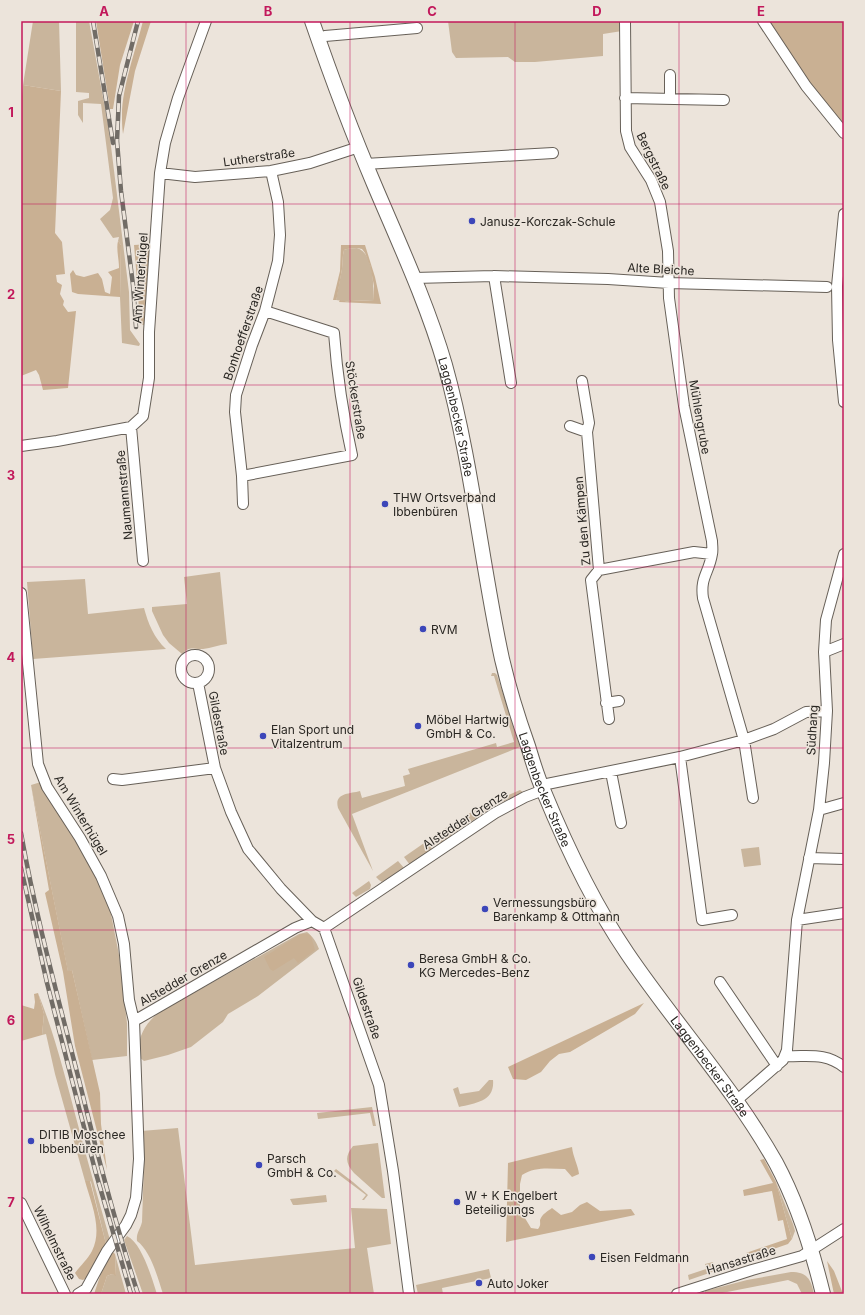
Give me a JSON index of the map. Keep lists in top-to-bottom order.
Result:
{
  "streets": {
    "street": [
      "Lutherstraße",
      "Bergstraße",
      "Alte Bleiche",
      "Am Winterhügel",
      "Bonhoefferstraße",
      "Stöckerstraße",
      "Laggenbecker Straße",
      "Mühlengrube",
      "Naumannstraße",
      "Zu den Kämpen",
      "Gildestraße",
      "Südhang",
      "Alstedder Grenze",
      "Wilhelmstraße",
      "Hansastraße"
    ]
  },
  "crossings": [
    ["Lutherstraße", "Am Winterhügel"],
    ["Lutherstraße", "Bonhoefferstraße"],
    ["Lutherstraße", "Laggenbecker Straße"],
    ["Bergstraße", "Alte Bleiche"],
    ["Bergstraße", "Mühlengrube"],
    ["Alte Bleiche", "Laggenbecker Straße"],
    ["Alte Bleiche", "Mühlengrube"],
    ["Am Winterhügel", "Naumannstraße"],
    ["Am Winterhügel", "Alstedder Grenze"],
    ["Bonhoefferstraße", "Stöckerstraße"],
    ["Laggenbecker Straße", "Alstedder Grenze"],
    ["Laggenbecker Straße", "Hansastraße"],
    ["Mühlengrube", "Alstedder Grenze"],
    ["Gildestraße", "Alstedder Grenze"],
    ["Südhang", "Alstedder Grenze"]
  ],
  "places": [
    "Janusz-Korczak-Schule",
    "THW Ortsverband Ibbenbüren",
    "RVM",
    "Möbel Hartwig GmbH & Co.",
    "Elan Sport und Vitalzentrum",
    "Vermessungsbüro Barenkamp & Ottmann",
    "Beresa GmbH & Co. KG Mercedes-Benz",
    "DITIB Moschee Ibbenbüren",
    "Parsch GmbH & Co.",
    "W + K Engelbert Beteiligungs",
    "Eisen Feldmann",
    "Auto Joker"
  ],
  "grid": {
    "columns": [
      "A",
      "B",
      "C",
      "D",
      "E"
    ],
    "rows": [
      "1",
      "2",
      "3",
      "4",
      "5",
      "6",
      "7"
    ]
  }
}
